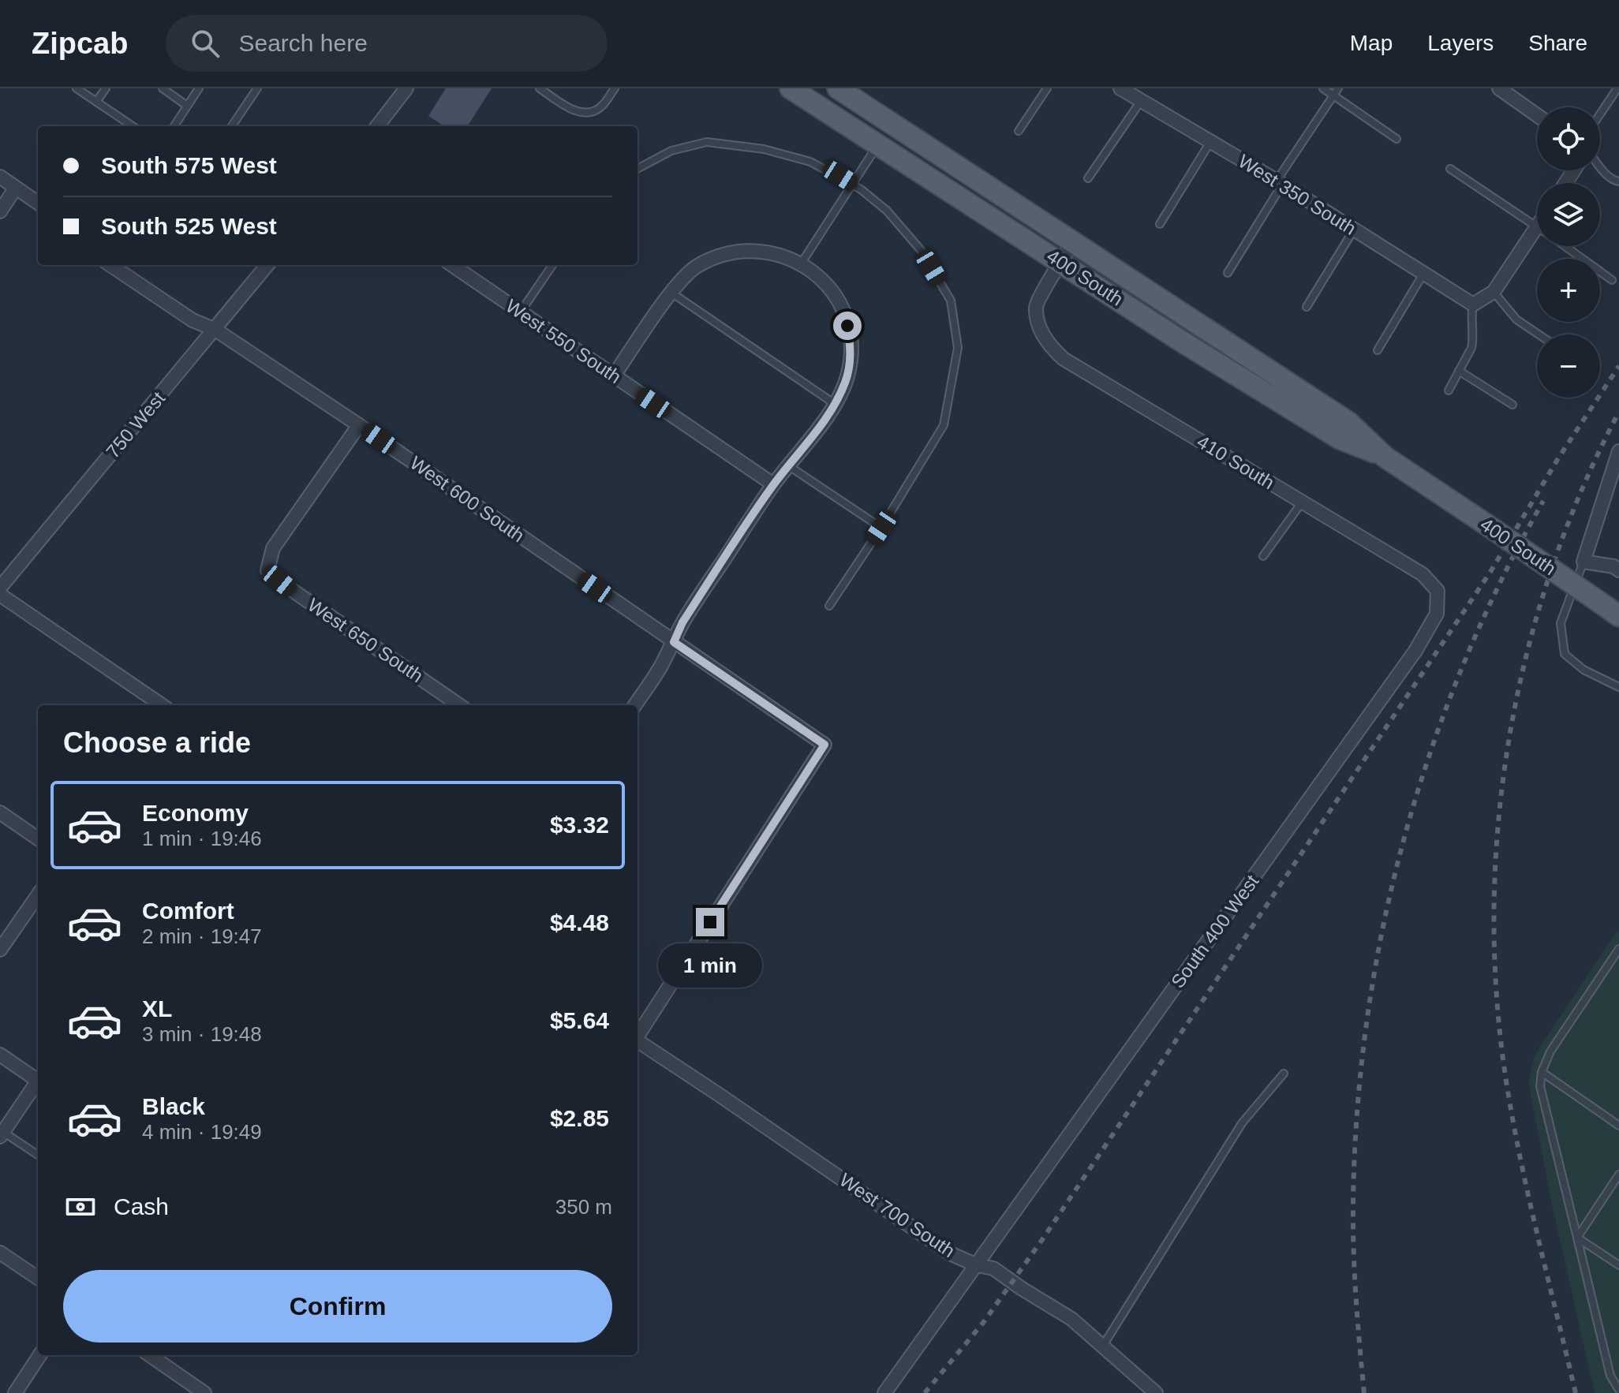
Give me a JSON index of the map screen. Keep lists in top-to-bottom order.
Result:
{
  "streets": {
    "main road": ["400 South"],
    "street": [
      "West 350 South",
      "West 550 South",
      "750 West",
      "410 South",
      "West 600 South",
      "West 650 South",
      "South 400 West",
      "West 700 South"
    ]
  },
  "crossings": [
    ["400 South", "410 South"],
    ["750 West", "West 600 South"],
    ["410 South", "South 400 West"],
    ["West 600 South", "West 650 South"],
    ["South 400 West", "West 700 South"]
  ],
  "page": {
    "header": "Zipcab",
    "search": "Search here",
    "nav": ["Map", "Layers", "Share"],
    "map_buttons": ["+", "−"],
    "banner": ["South 575 West", "South 525 West"],
    "heading": "Choose a ride",
    "list": [
      {
        "name": "Economy",
        "note": "1 min · 19:46",
        "value": "$3.32"
      },
      {
        "name": "Comfort",
        "note": "2 min · 19:47",
        "value": "$4.48"
      },
      {
        "name": "XL",
        "note": "3 min · 19:48",
        "value": "$5.64"
      },
      {
        "name": "Black",
        "note": "4 min · 19:49",
        "value": "$2.85"
      }
    ],
    "bubble": "1 min",
    "pay": ["Cash", "350 m"],
    "buttons": "Confirm"
  }
}
